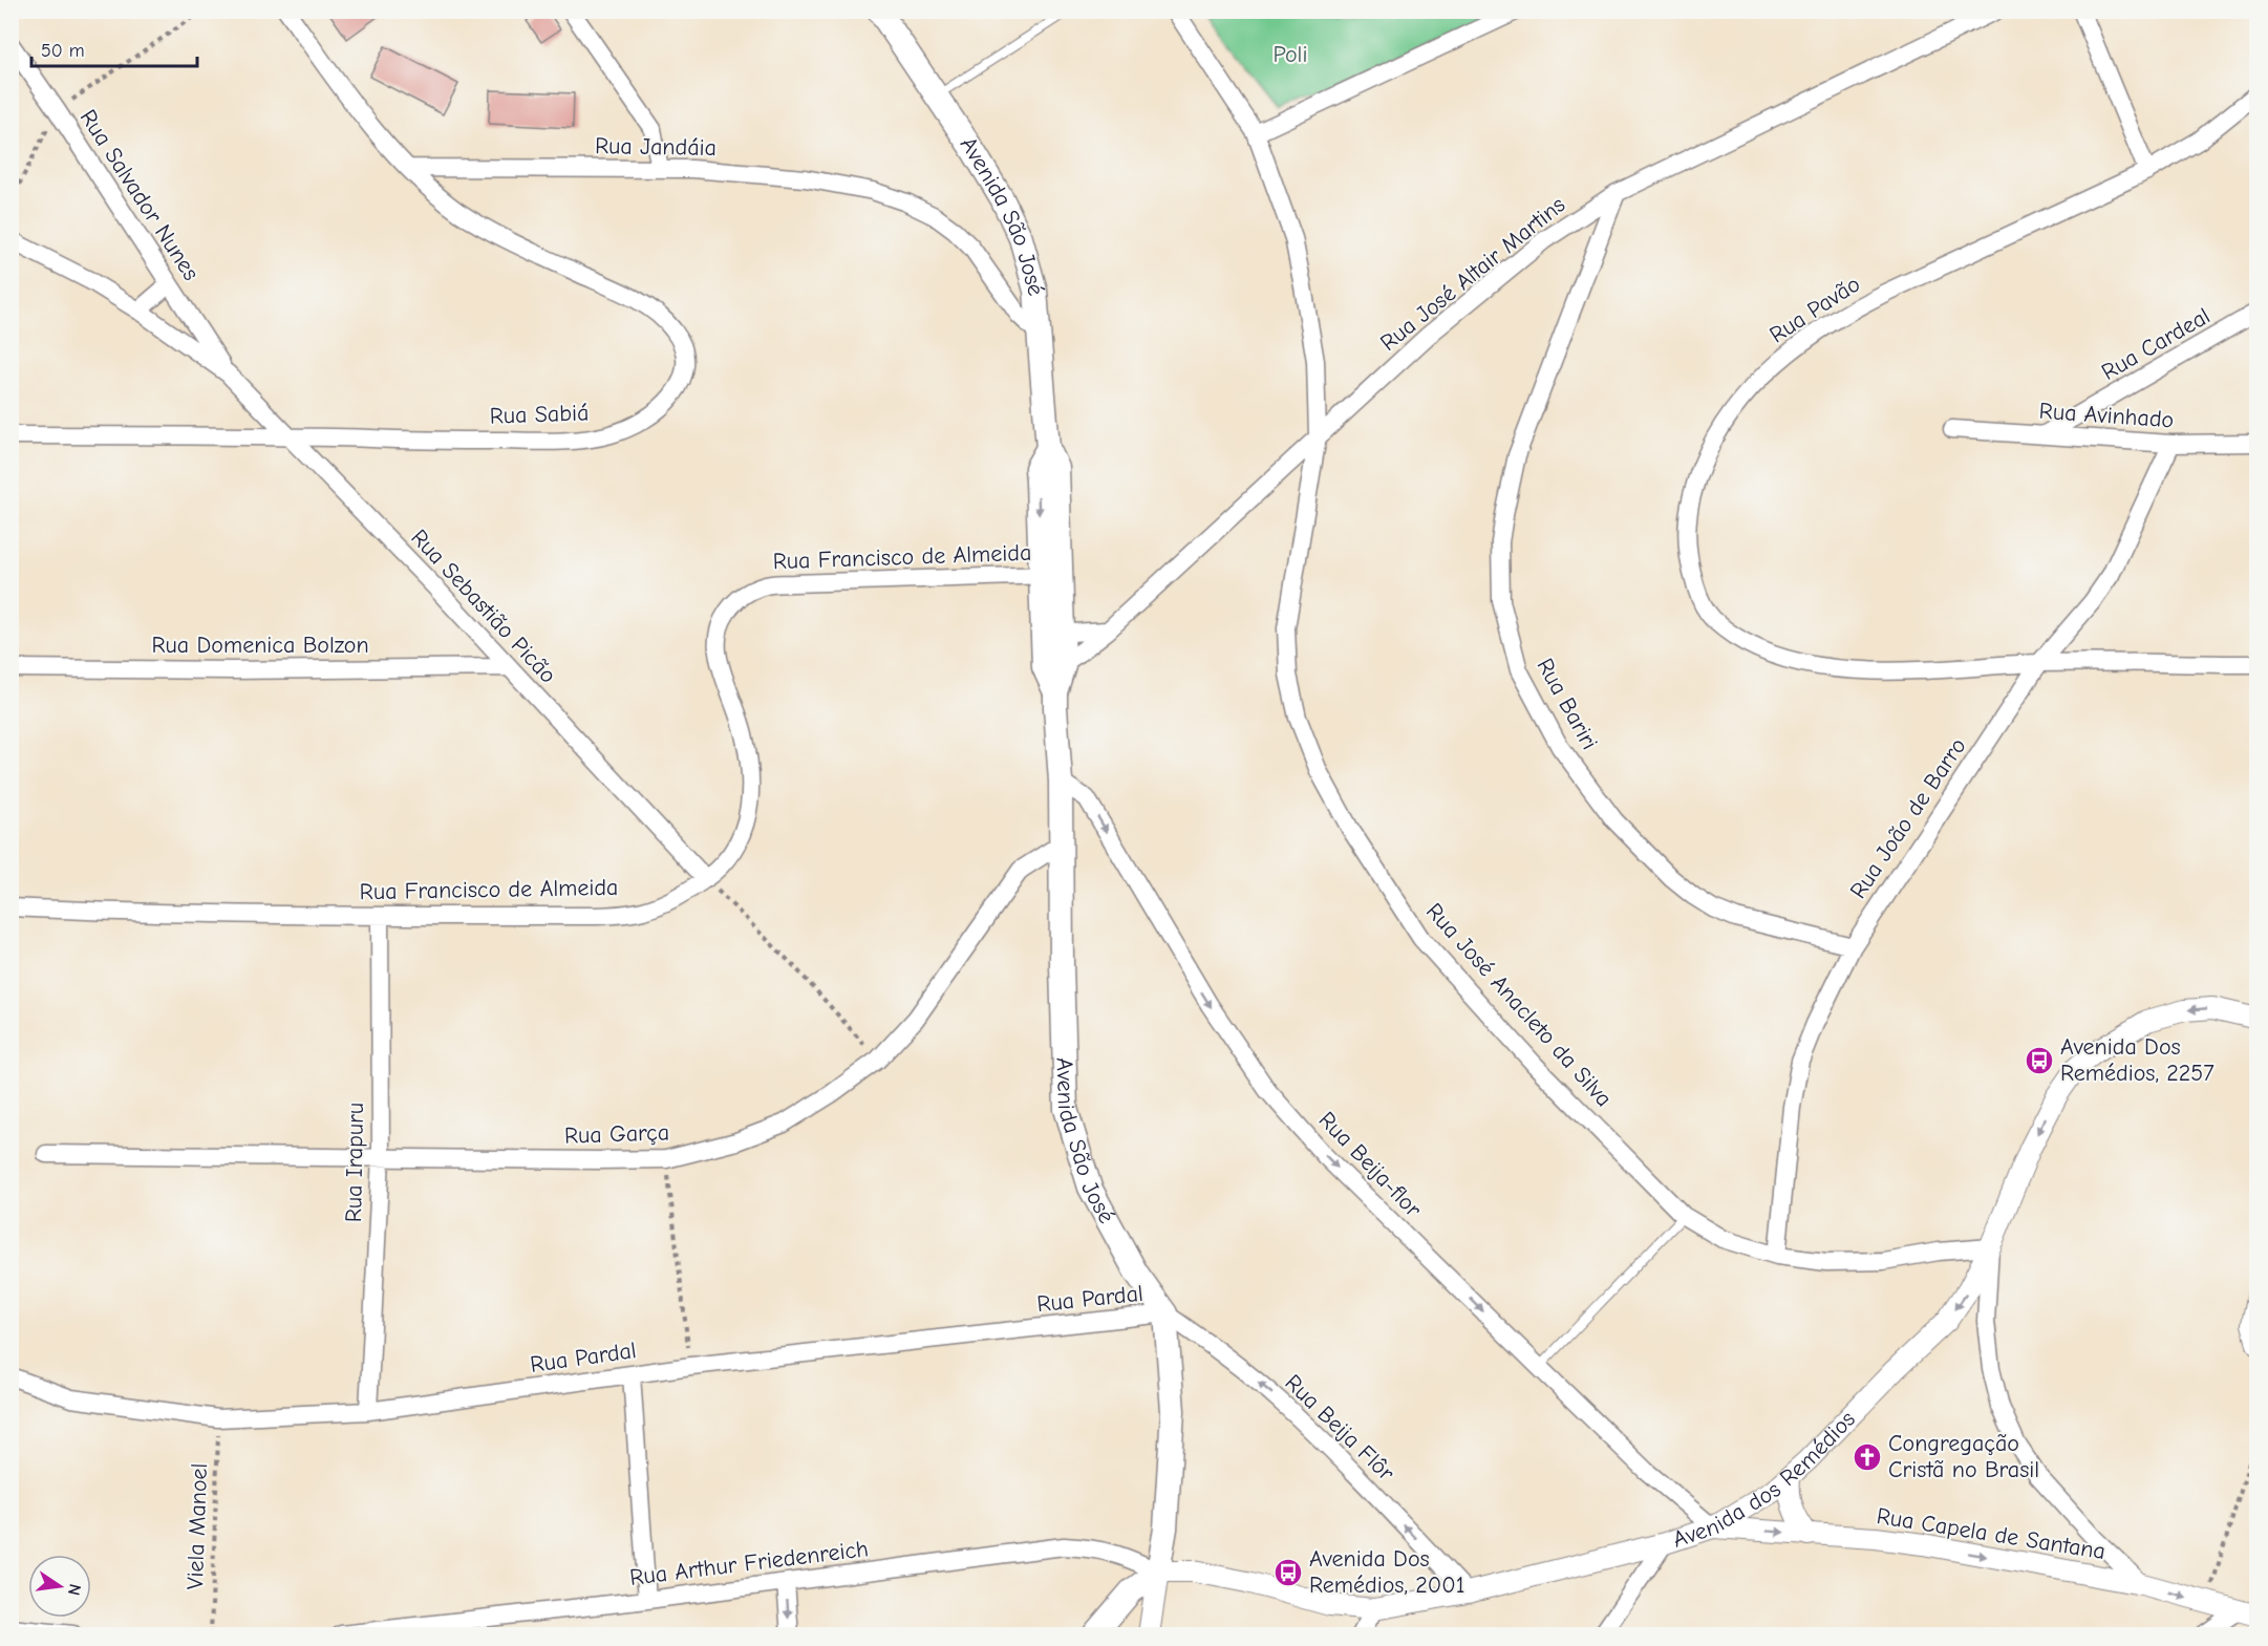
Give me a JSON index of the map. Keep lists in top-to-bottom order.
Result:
{
  "streets": {
    "main road": ["Avenida São José"],
    "street": [
      "Rua Jandáia",
      "Rua Salvador Nunes",
      "Rua José Altair Martins",
      "Rua Pavão",
      "Rua Cardeal",
      "Rua Sabiá",
      "Rua Avinhado",
      "Rua Francisco de Almeida",
      "Rua Sebastião Picão",
      "Rua Domenica Bolzon",
      "Rua Bariri",
      "Rua João de Barro",
      "Rua José Anacleto da Silva",
      "Rua Garça",
      "Rua Irapuru",
      "Rua Beija-flor",
      "Rua Pardal",
      "Rua Beija Flôr",
      "Avenida dos Remédios",
      "Rua Capela de Santana",
      "Rua Arthur Friedenreich"
    ],
    "path": ["Viela Manoel"]
  },
  "crossings": [
    ["Rua Jandáia", "Avenida São José"],
    ["Rua Jandáia", "Rua Sabiá"],
    ["Rua Salvador Nunes", "Rua Sebastião Picão"],
    ["Avenida São José", "Rua José Altair Martins"],
    ["Avenida São José", "Rua Francisco de Almeida"],
    ["Avenida São José", "Rua Garça"],
    ["Avenida São José", "Rua Beija-flor"],
    ["Avenida São José", "Rua Pardal"],
    ["Avenida São José", "Rua Beija Flôr"],
    ["Rua José Altair Martins", "Rua Bariri"],
    ["Rua José Altair Martins", "Rua José Anacleto da Silva"],
    ["Rua Pavão", "Rua João de Barro"],
    ["Rua Cardeal", "Rua Avinhado"],
    ["Rua Sabiá", "Rua Sebastião Picão"],
    ["Rua Avinhado", "Rua João de Barro"],
    ["Rua Francisco de Almeida", "Rua Sebastião Picão"],
    ["Rua Francisco de Almeida", "Rua Irapuru"],
    ["Rua Sebastião Picão", "Rua Domenica Bolzon"],
    ["Rua Bariri", "Rua João de Barro"],
    ["Rua João de Barro", "Rua José Anacleto da Silva"],
    ["Rua José Anacleto da Silva", "Avenida dos Remédios"],
    ["Rua Garça", "Rua Irapuru"],
    ["Rua Irapuru", "Rua Pardal"],
    ["Rua Beija-flor", "Avenida dos Remédios"],
    ["Rua Beija-flor", "Rua Capela de Santana"],
    ["Rua Pardal", "Rua Beija Flôr"],
    ["Rua Pardal", "Viela Manoel"],
    ["Rua Beija Flôr", "Avenida dos Remédios"],
    ["Avenida dos Remédios", "Rua Capela de Santana"],
    ["Avenida dos Remédios", "Rua Arthur Friedenreich"]
  ],
  "one_way": [
    "Rua Beija-flor",
    "Rua Beija Flôr",
    "Avenida dos Remédios",
    "Rua Capela de Santana"
  ],
  "parks": ["Poli"],
  "places": {
    "bus stop": ["Avenida Dos Remédios, 2257", "Avenida Dos Remédios, 2001"],
    "church": ["Congregação Cristã no Brasil"]
  },
  "scale_bar": "50 m",
  "north": "right"
}
